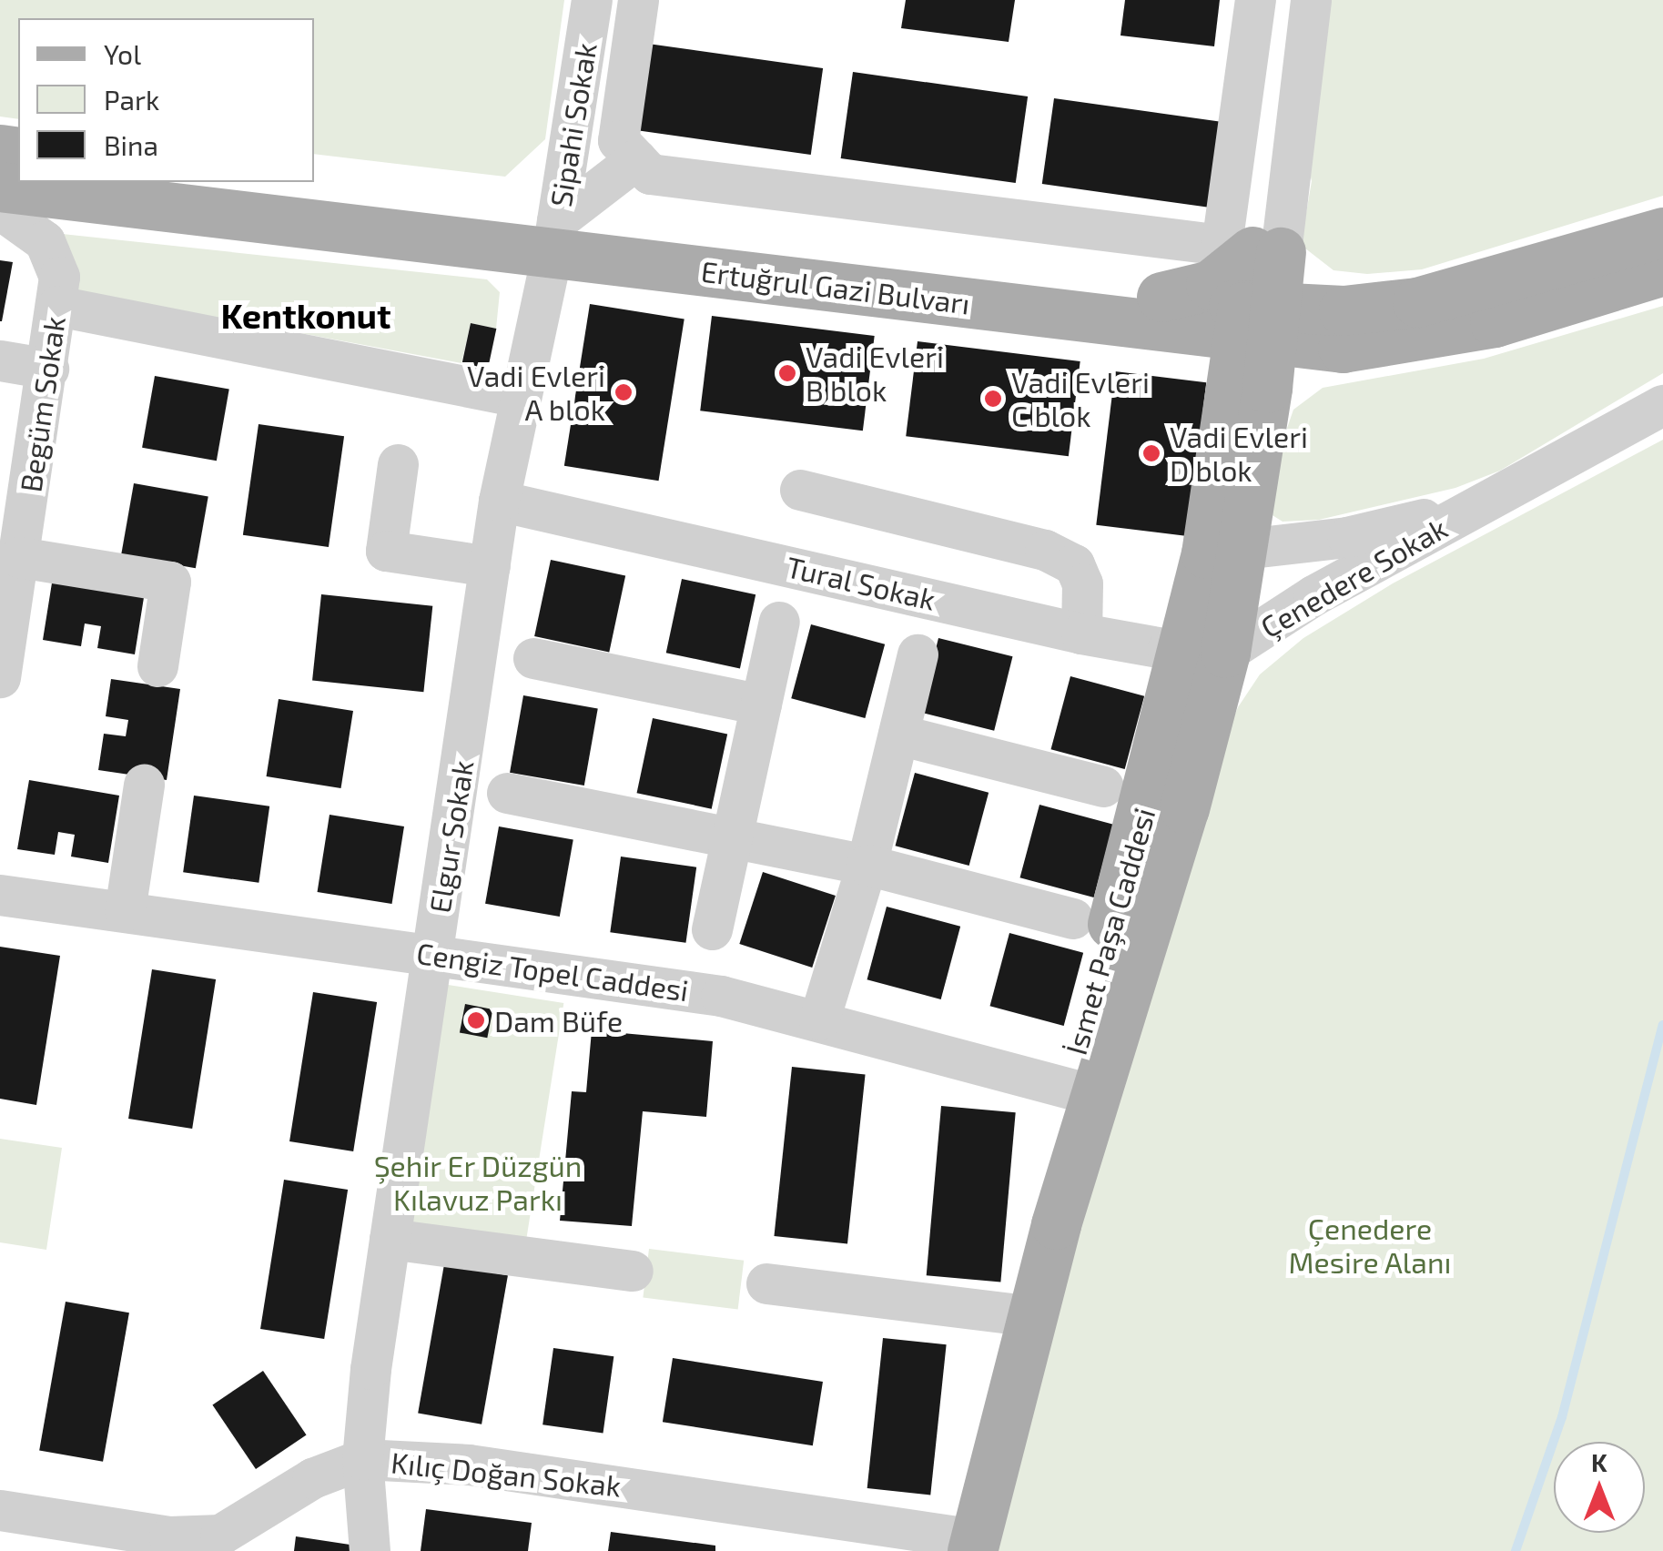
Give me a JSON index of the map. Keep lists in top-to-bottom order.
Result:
{
  "streets": {
    "main road": ["Ertuğrul Gazi Bulvarı", "İsmet Paşa Caddesi"],
    "street": [
      "Sipahi Sokak",
      "Begüm Sokak",
      "Çenedere Sokak",
      "Tural Sokak",
      "Elgur Sokak",
      "Cengiz Topel Caddesi",
      "Kılıç Doğan Sokak"
    ]
  },
  "crossings": [
    ["Sipahi Sokak", "Ertuğrul Gazi Bulvarı"],
    ["Sipahi Sokak", "Elgur Sokak"],
    ["Ertuğrul Gazi Bulvarı", "İsmet Paşa Caddesi"],
    ["Çenedere Sokak", "Tural Sokak"],
    ["Çenedere Sokak", "İsmet Paşa Caddesi"],
    ["Tural Sokak", "Elgur Sokak"],
    ["Tural Sokak", "İsmet Paşa Caddesi"],
    ["Elgur Sokak", "Cengiz Topel Caddesi"],
    ["Elgur Sokak", "Kılıç Doğan Sokak"],
    ["İsmet Paşa Caddesi", "Cengiz Topel Caddesi"],
    ["İsmet Paşa Caddesi", "Kılıç Doğan Sokak"]
  ],
  "districts": ["Kentkonut"],
  "parks": ["Şehir Er Düzgün Kılavuz Parkı", "Çenedere Mesire Alanı"],
  "places": [
    "Vadi Evleri B blok",
    "Vadi Evleri A blok",
    "Vadi Evleri C blok",
    "Vadi Evleri D blok",
    "Dam Büfe"
  ],
  "legend": ["Yol", "Park", "Bina"],
  "north": "top"
}
